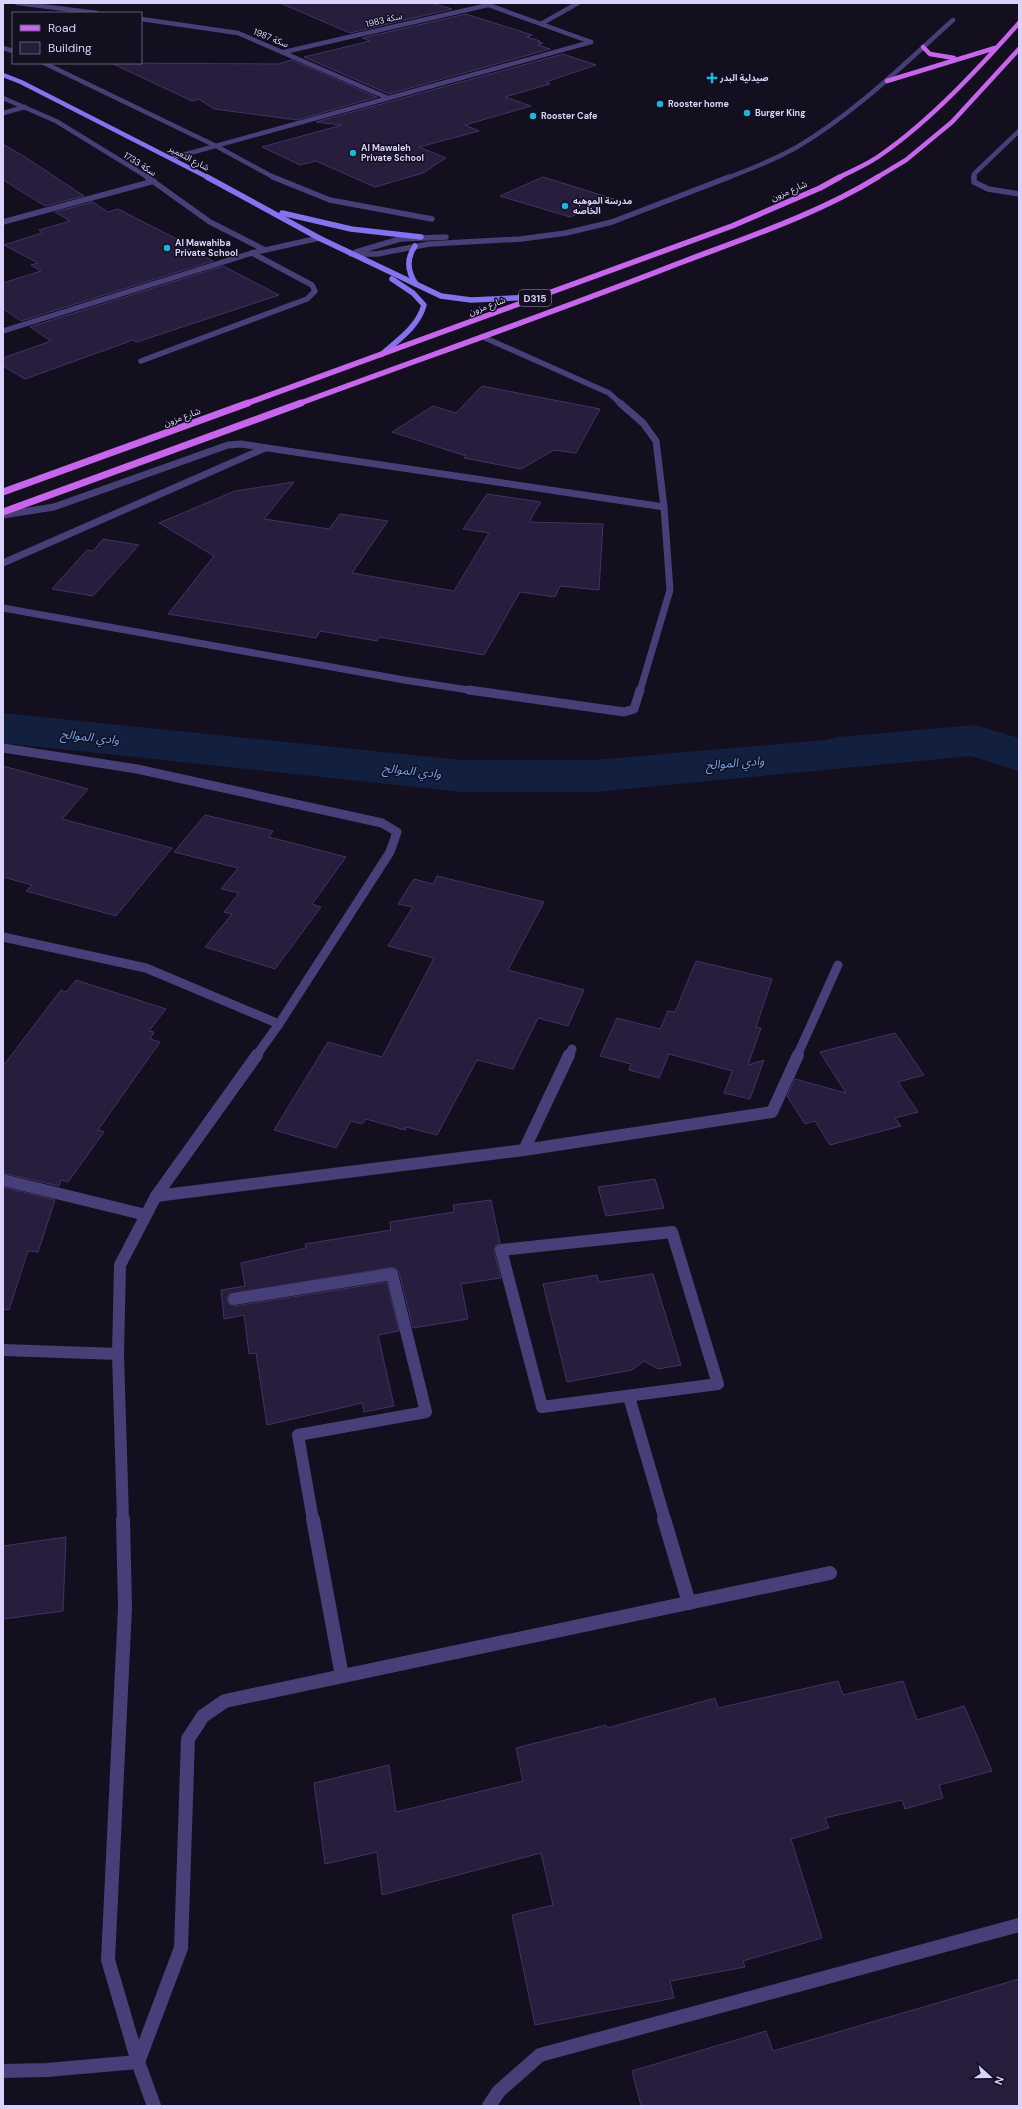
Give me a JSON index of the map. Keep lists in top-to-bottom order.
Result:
{
  "streets": {
    "main road": ["شارع التعمير", "شارع مزون", "D315"],
    "street": ["سكة 1983", "سكة 1987", "سكة 1733"]
  },
  "crossings": [
    ["سكة 1983", "سكة 1987"],
    ["شارع التعمير", "شارع مزون"]
  ],
  "water": ["وادي الموالح"],
  "places": {
    "health": ["صيدلية البدر"],
    "other": [
      "Rooster home",
      "Burger King",
      "Rooster Cafe",
      "Al Mawaleh Private School",
      "مدرسة الموهبه الخاصه",
      "Al Mawahiba Private School"
    ]
  },
  "legend": ["Road", "Building"],
  "north": "right"
}
